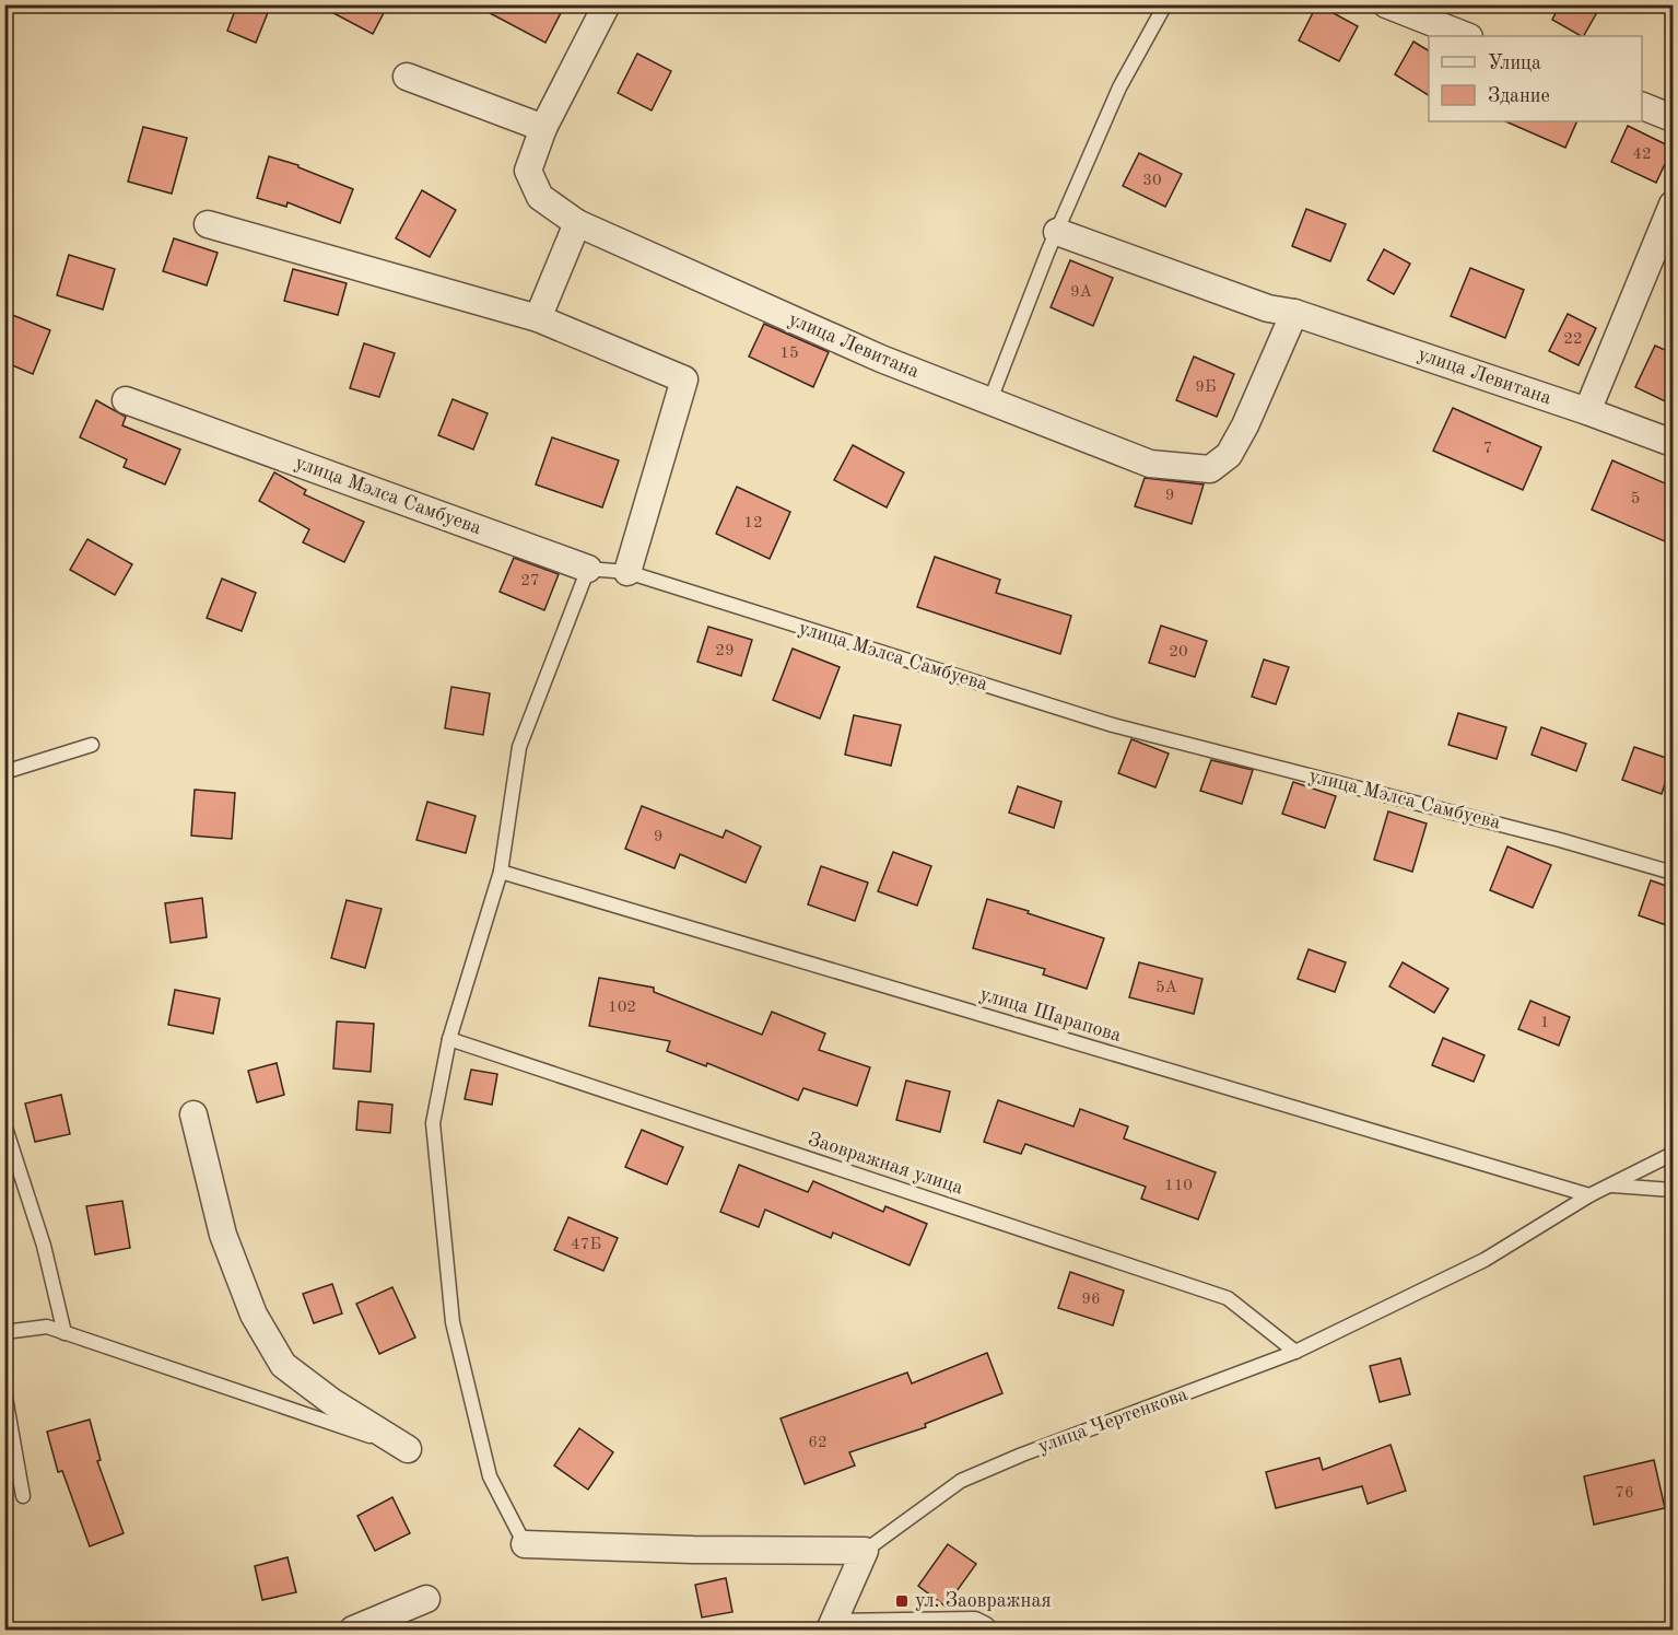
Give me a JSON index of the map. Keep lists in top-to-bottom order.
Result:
{
  "streets": {
    "street": ["улица Левитана", "улица Мэлса Самбуева"],
    "lane": ["улица Шарапова", "Заовражная улица", "улица Чертенкова"]
  },
  "crossings": [
    ["улица Шарапова", "улица Чертенкова"],
    ["Заовражная улица", "улица Чертенкова"]
  ],
  "places": {
    "transit": ["ул. Заовражная"]
  },
  "house_numbers": [
    "42",
    "30",
    "9А",
    "22",
    "15",
    "9Б",
    "7",
    "9",
    "5",
    "12",
    "27",
    "29",
    "20",
    "9",
    "5А",
    "102",
    "1",
    "110",
    "47Б",
    "96",
    "62",
    "76"
  ],
  "legend": ["Улица", "Здание"]
}
